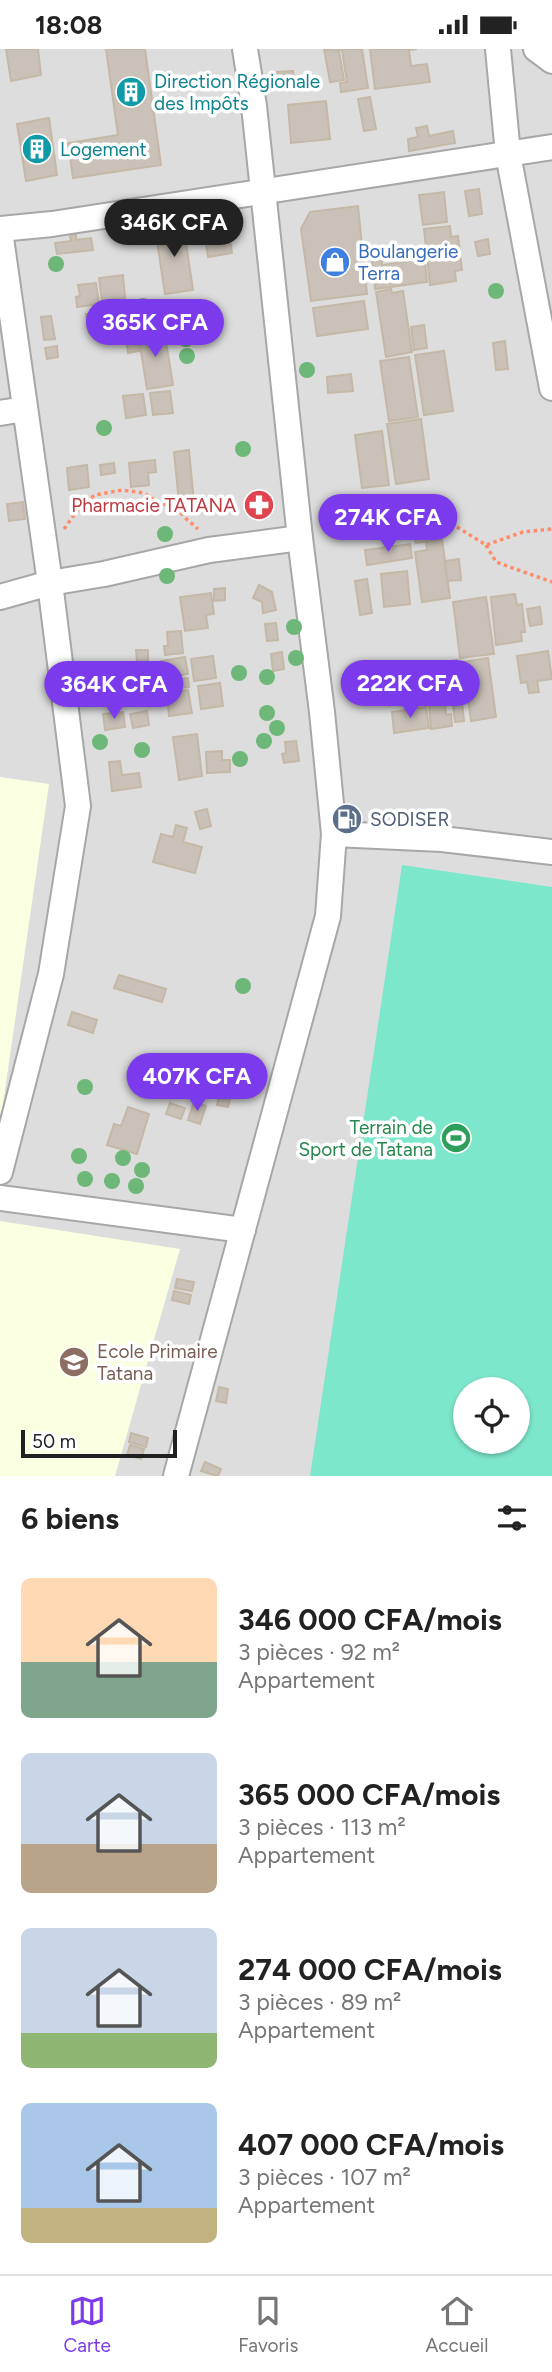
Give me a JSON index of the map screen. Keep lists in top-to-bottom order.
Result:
{
  "places": {
    "building": ["Direction Régionale des Impôts", "Logement"],
    "shop": ["Boulangerie Terra"],
    "pharmacy": ["Pharmacie TATANA"],
    "fuel station": ["SODISER"],
    "sports": ["Terrain de Sport de Tatana"],
    "school or university": ["Ecole Primaire Tatana"]
  },
  "scale_bar": "50 m",
  "page": {
    "status": "18:08",
    "price": [
      "346K CFA",
      "365K CFA",
      "274K CFA",
      "222K CFA",
      "364K CFA",
      "407K CFA"
    ],
    "scale": "50 m",
    "heading": "6 biens",
    "list": [
      {
        "name": "346 000 CFA/mois",
        "note": "3 pièces · 92 m² · Appartement"
      },
      {
        "name": "365 000 CFA/mois",
        "note": "3 pièces · 113 m² · Appartement"
      },
      {
        "name": "274 000 CFA/mois",
        "note": "3 pièces · 89 m² · Appartement"
      },
      {
        "name": "407 000 CFA/mois",
        "note": "3 pièces · 107 m² · Appartement"
      }
    ],
    "tabs": ["Carte", "Favoris", "Accueil"]
  }
}
